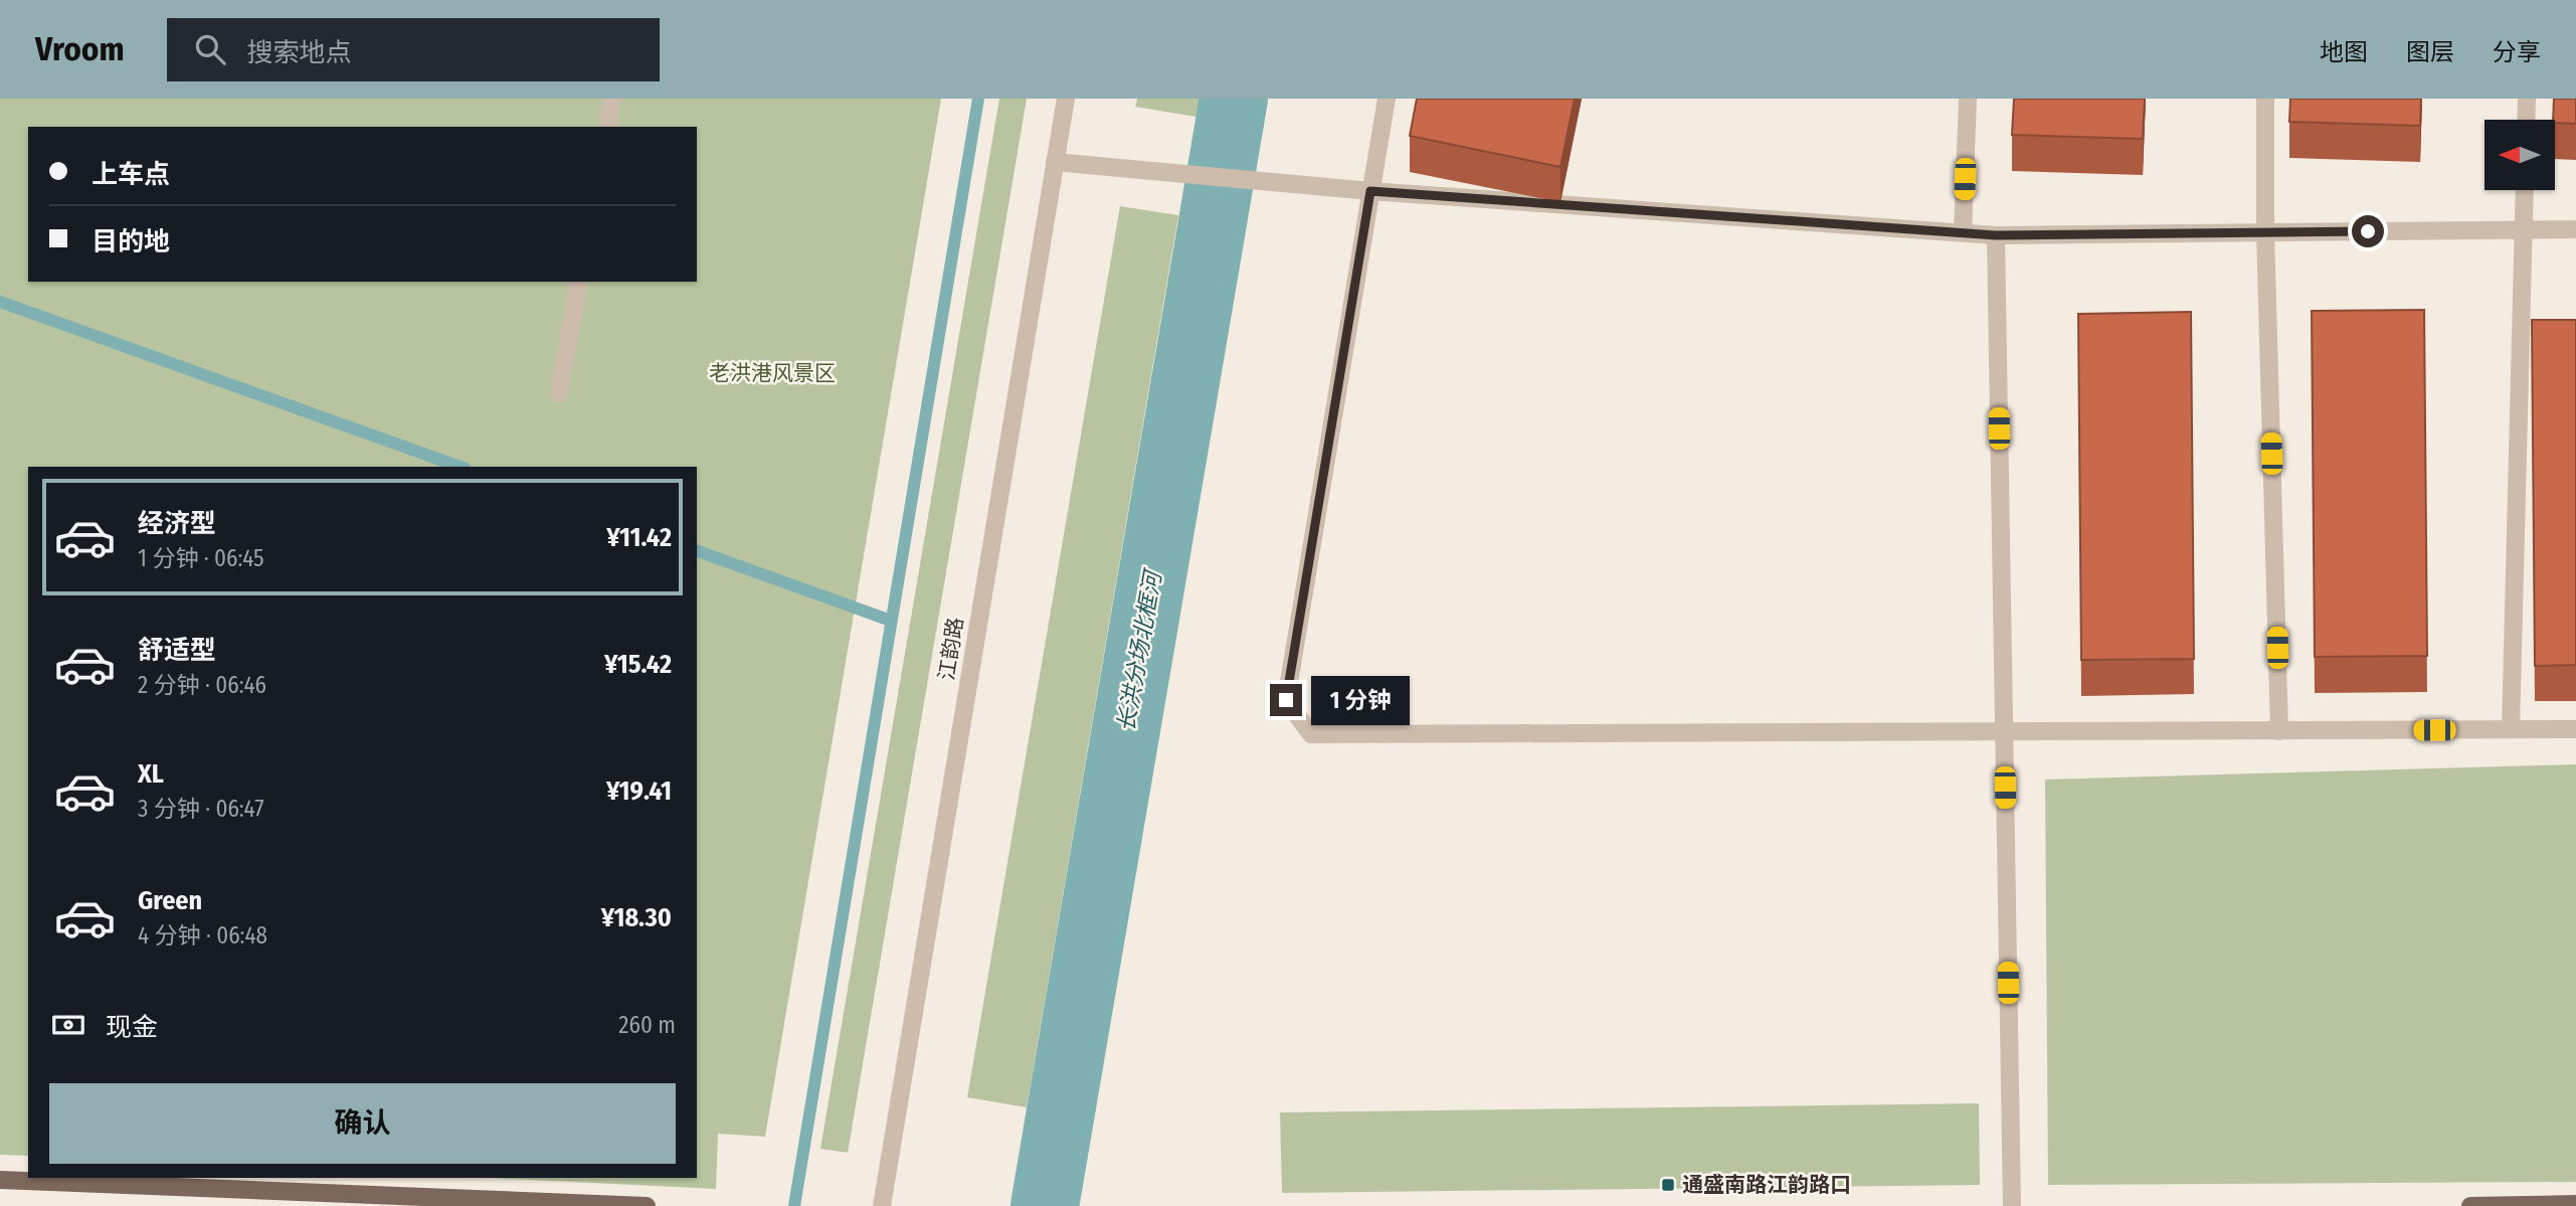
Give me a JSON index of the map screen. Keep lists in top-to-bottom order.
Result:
{
  "streets": {
    "street": ["江韵路"]
  },
  "water": ["长洪分场北框河"],
  "parks": ["老洪港风景区"],
  "places": {
    "transit": ["通盛南路江韵路口"]
  },
  "north": "left",
  "page": {
    "header": "Vroom",
    "search": "搜索地点",
    "nav": ["地图", "图层", "分享"],
    "banner": ["上车点", "目的地"],
    "list": [
      {
        "name": "经济型",
        "note": "1 分钟 · 06:45",
        "value": "¥11.42"
      },
      {
        "name": "舒适型",
        "note": "2 分钟 · 06:46",
        "value": "¥15.42"
      },
      {
        "name": "XL",
        "note": "3 分钟 · 06:47",
        "value": "¥19.41"
      },
      {
        "name": "Green",
        "note": "4 分钟 · 06:48",
        "value": "¥18.30"
      }
    ],
    "bubble": "1 分钟",
    "pay": ["现金", "260 m"],
    "buttons": "确认"
  }
}
